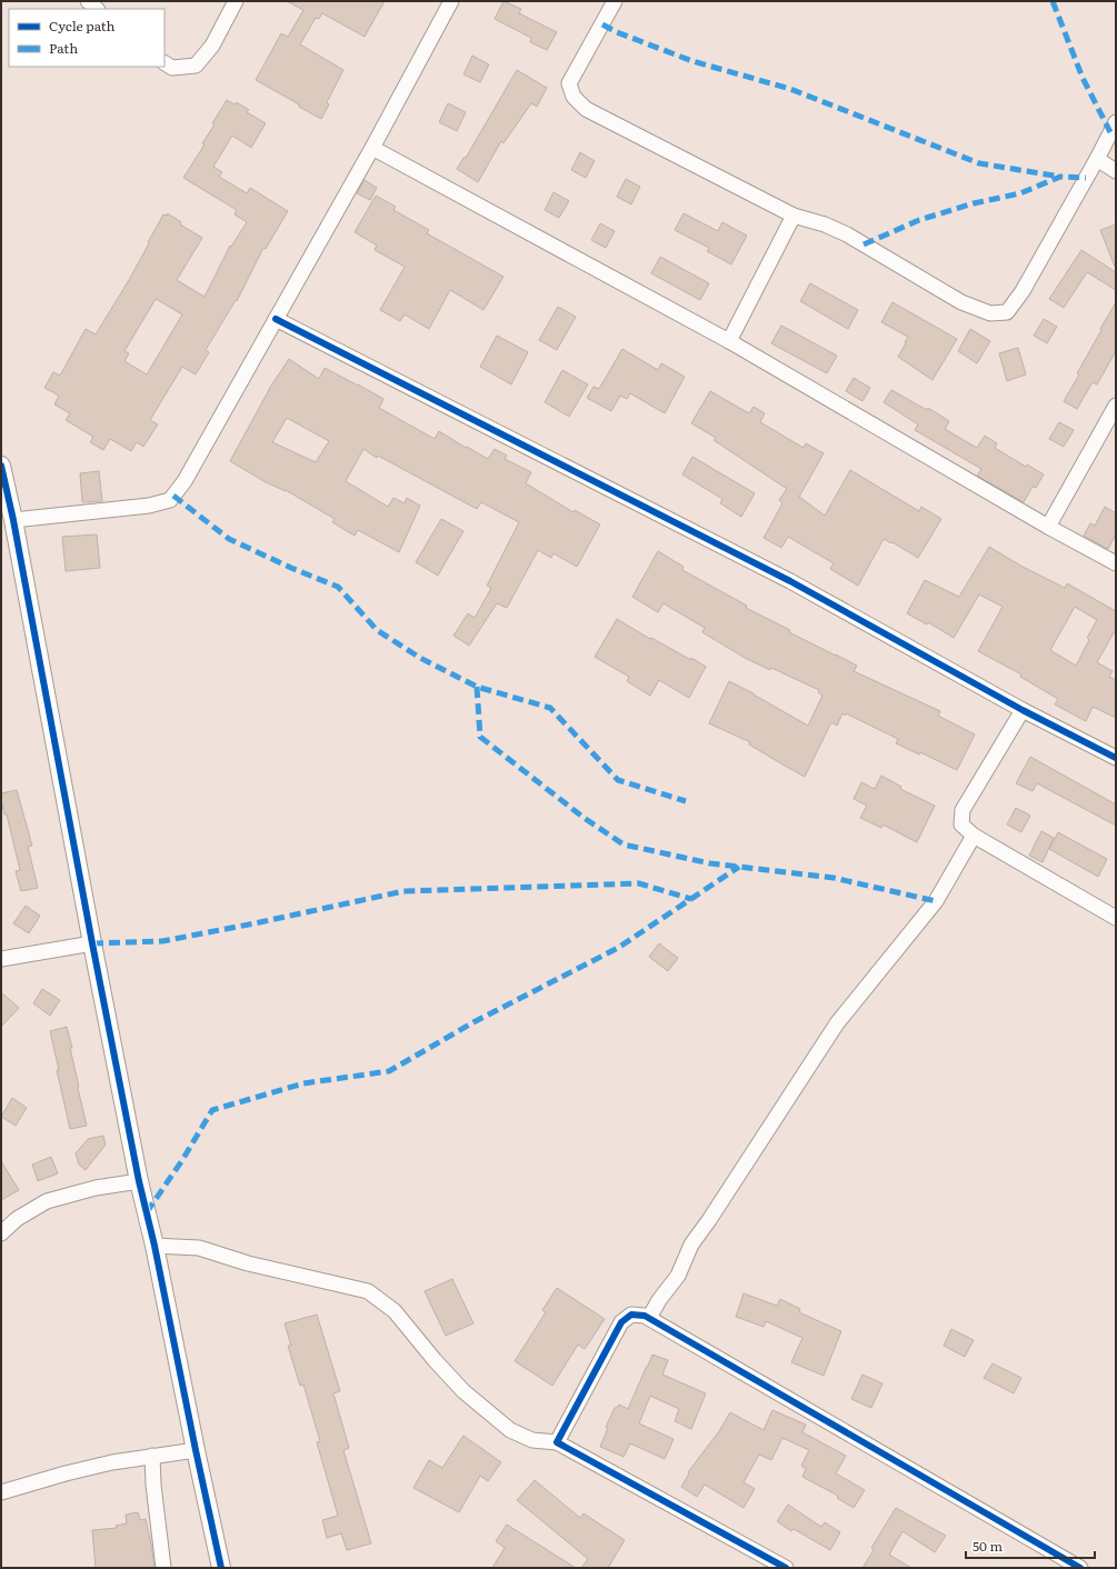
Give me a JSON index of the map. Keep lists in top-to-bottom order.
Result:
{
  "legend": ["Cycle path", "Path"],
  "scale_bar": "50 m"
}
